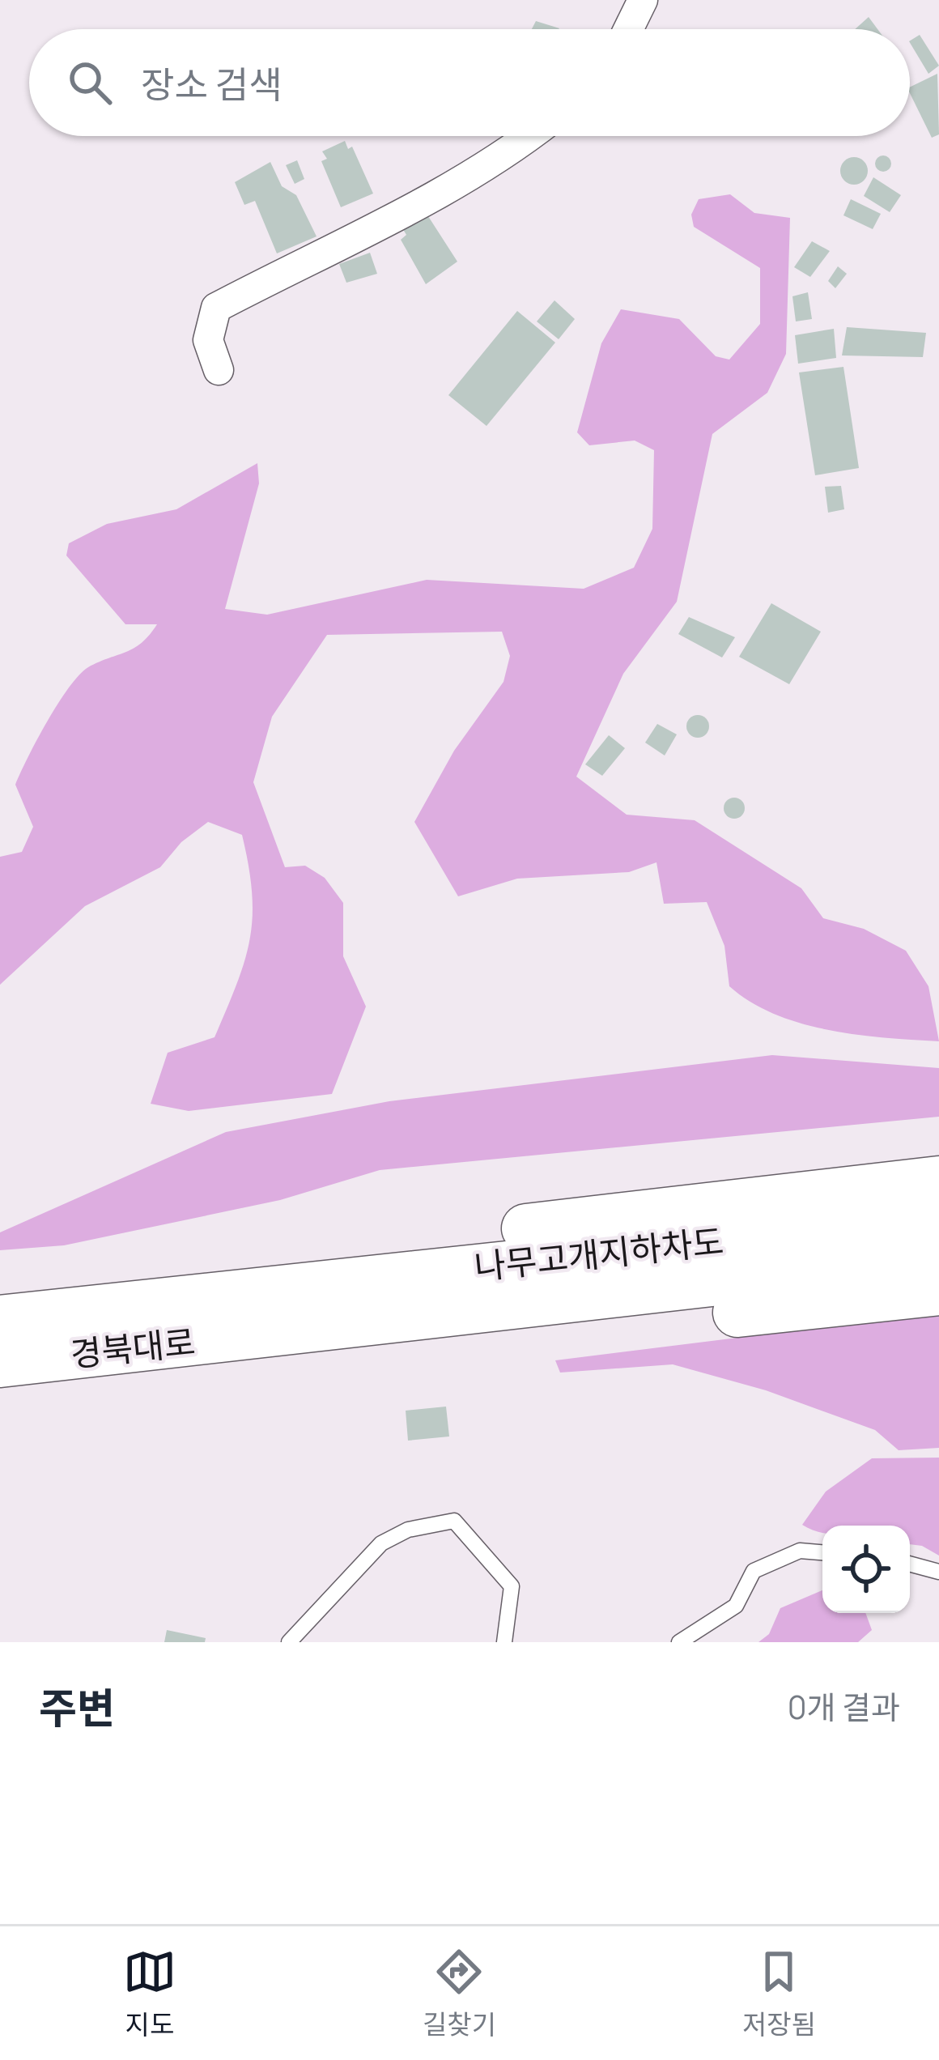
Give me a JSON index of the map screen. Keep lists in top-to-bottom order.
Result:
{
  "streets": {
    "highway": ["나무고개지하차도", "경북대로"]
  },
  "crossings": [
    ["나무고개지하차도", "경북대로"]
  ],
  "page": {
    "search": "장소 검색",
    "heading": ["주변", "0개 결과"],
    "nav": ["지도", "길찾기", "저장됨"]
  }
}
